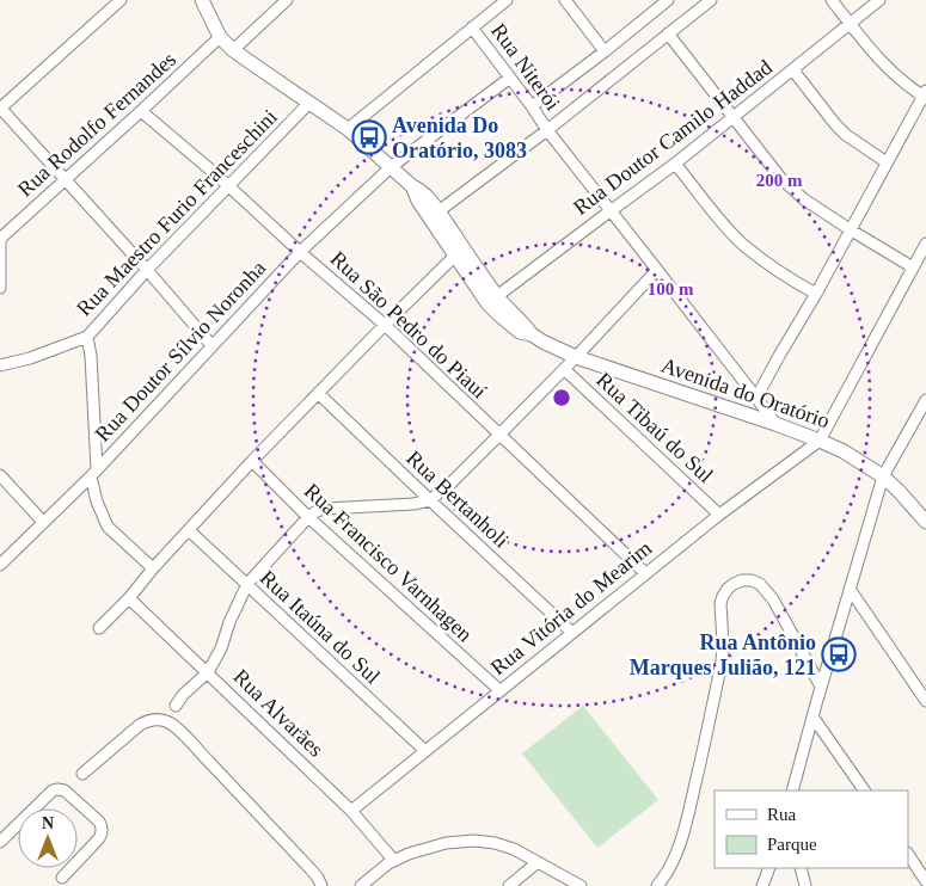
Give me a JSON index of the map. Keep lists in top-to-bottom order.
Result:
{
  "streets": {
    "main road": ["Avenida do Oratório"],
    "street": [
      "Rua Niterói",
      "Rua Rodolfo Fernandes",
      "Rua Doutor Camilo Haddad",
      "Rua Maestro Furio Franceschini",
      "Rua São Pedro do Piauí",
      "Rua Doutor Sílvio Noronha",
      "Rua Tibaú do Sul",
      "Rua Bertanholi",
      "Rua Francisco Varnhagen",
      "Rua Vitória do Mearim",
      "Rua Itaúna do Sul",
      "Rua Alvarães"
    ]
  },
  "crossings": [
    ["Rua Niterói", "Rua Doutor Camilo Haddad"],
    ["Rua Niterói", "Rua Doutor Sílvio Noronha"],
    ["Rua Niterói", "Avenida do Oratório"],
    ["Rua Rodolfo Fernandes", "Rua São Pedro do Piauí"],
    ["Rua Rodolfo Fernandes", "Avenida do Oratório"],
    ["Rua Doutor Camilo Haddad", "Avenida do Oratório"],
    ["Rua Maestro Furio Franceschini", "Rua São Pedro do Piauí"],
    ["Rua Maestro Furio Franceschini", "Avenida do Oratório"],
    ["Rua São Pedro do Piauí", "Rua Doutor Sílvio Noronha"],
    ["Rua São Pedro do Piauí", "Rua Vitória do Mearim"],
    ["Rua Doutor Sílvio Noronha", "Avenida do Oratório"],
    ["Avenida do Oratório", "Rua Vitória do Mearim"],
    ["Rua Tibaú do Sul", "Rua Vitória do Mearim"],
    ["Rua Bertanholi", "Rua Vitória do Mearim"],
    ["Rua Francisco Varnhagen", "Rua Vitória do Mearim"],
    ["Rua Vitória do Mearim", "Rua Itaúna do Sul"],
    ["Rua Vitória do Mearim", "Rua Alvarães"]
  ],
  "places": {
    "bus stop": ["Avenida Do Oratório, 3083", "Rua Antônio Marques Julião, 121"]
  },
  "legend": ["Rua", "Parque"],
  "north": "top",
  "rings": ["200 m", "100 m"]
}
